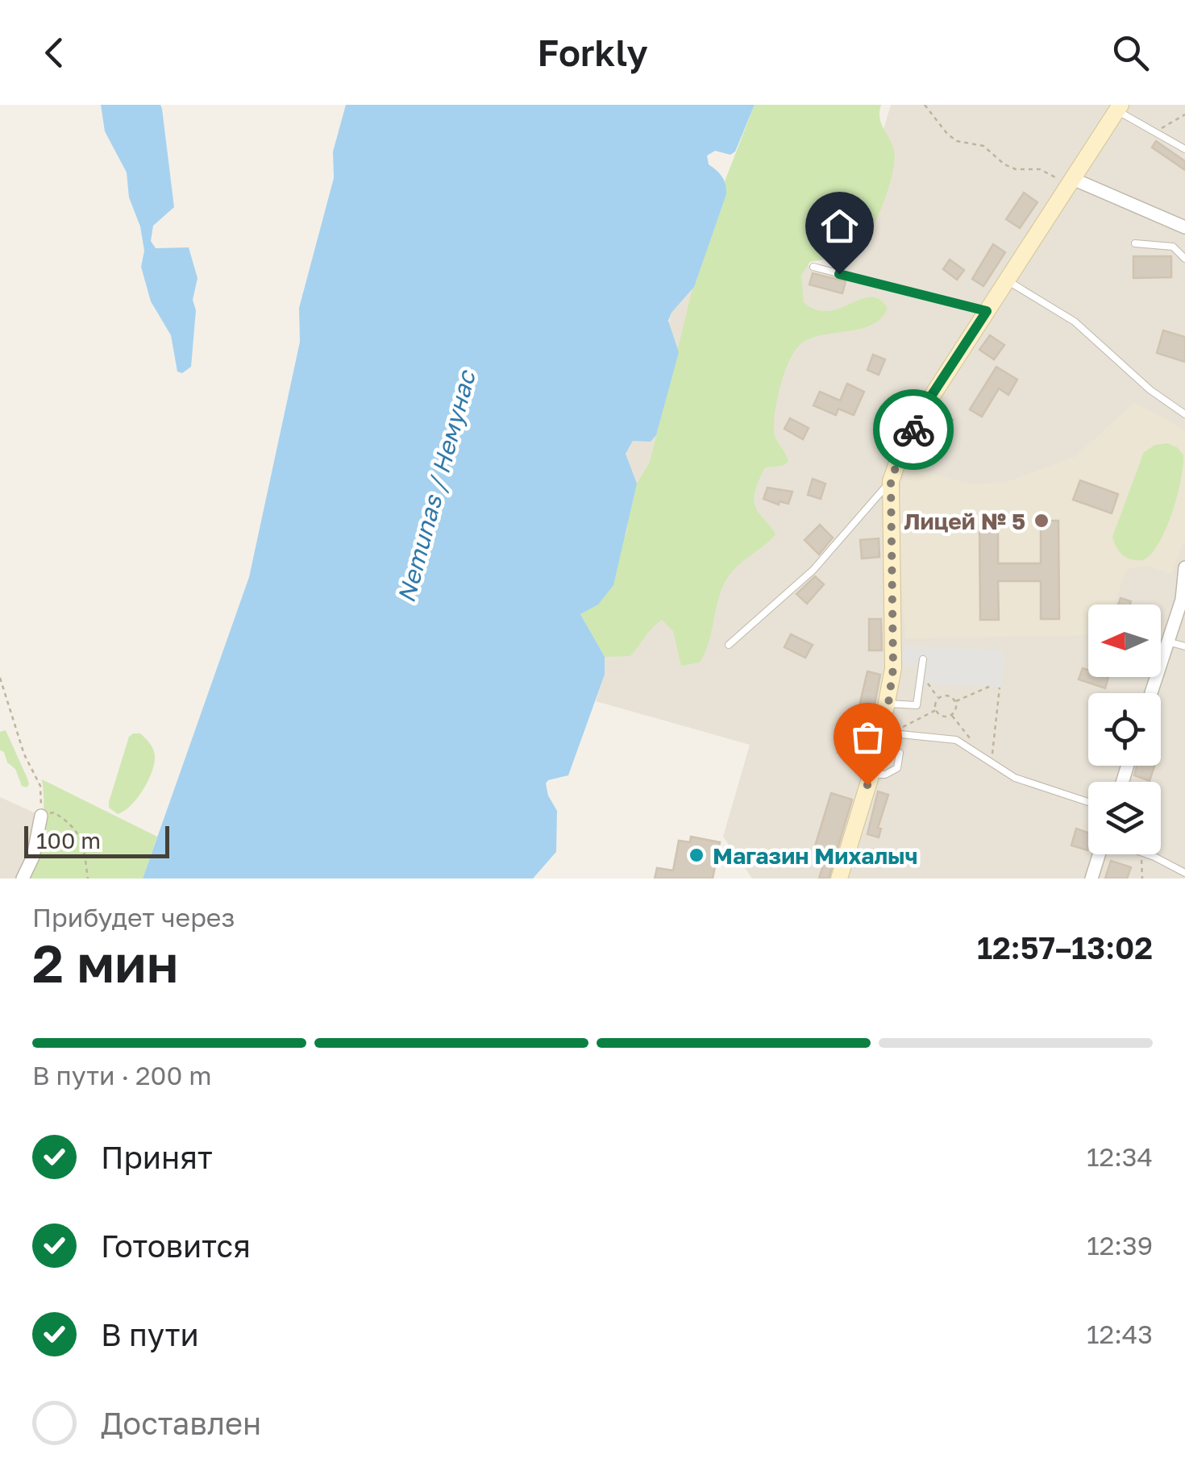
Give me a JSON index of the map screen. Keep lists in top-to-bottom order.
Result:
{
  "water": ["Nemunas / Немунас"],
  "places": ["Лицей № 5", "Магазин Михалыч"],
  "scale_bar": "100 m",
  "north": "left",
  "page": {
    "header": "Forkly",
    "scale": "100 m",
    "heading": ["2 мин", "Прибудет через", "12:57–13:02"],
    "bar": "В пути · 200 m",
    "list": [
      ["Принят", "12:34"],
      ["Готовится", "12:39"],
      ["В пути", "12:43"],
      "Доставлен"
    ]
  }
}
